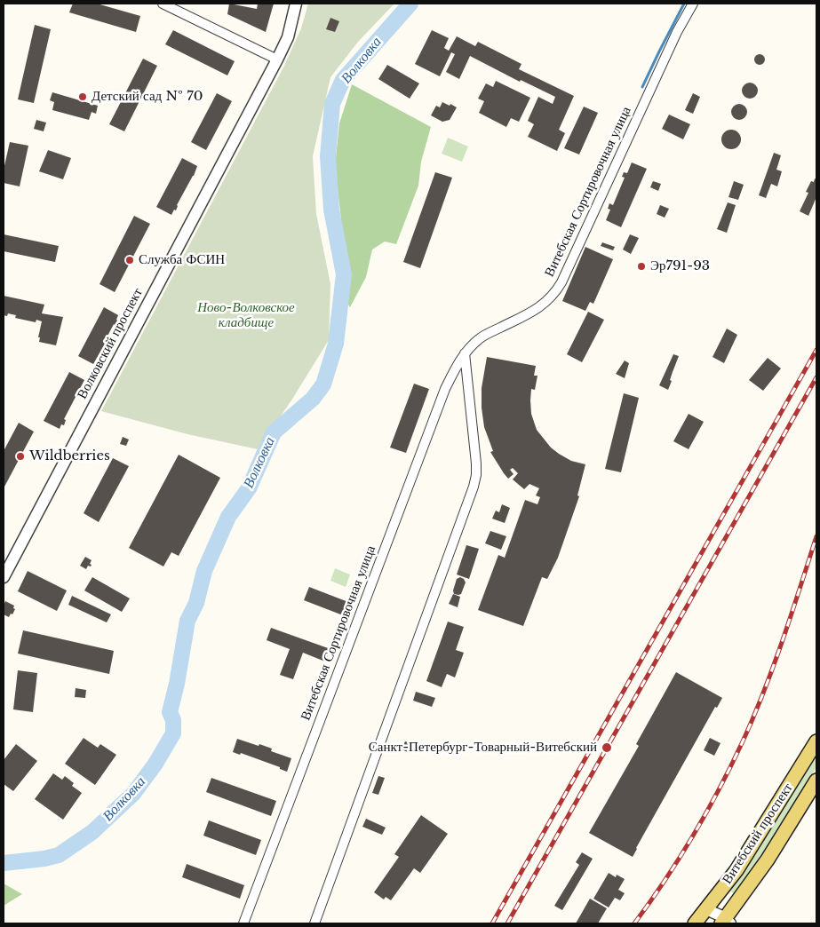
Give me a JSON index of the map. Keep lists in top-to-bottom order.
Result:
{
  "streets": {
    "main road": ["Витебский проспект"],
    "street": ["Витебская Сортировочная улица", "Волковский проспект"]
  },
  "water": ["Волковка"],
  "parks": ["Ново-Волковское кладбище"],
  "places": [
    "Детский сад № 70",
    "Служба ФСИН",
    "Эр791-93",
    "Wildberries",
    "Санкт-Петербург-Товарный-Витебский"
  ]
}
